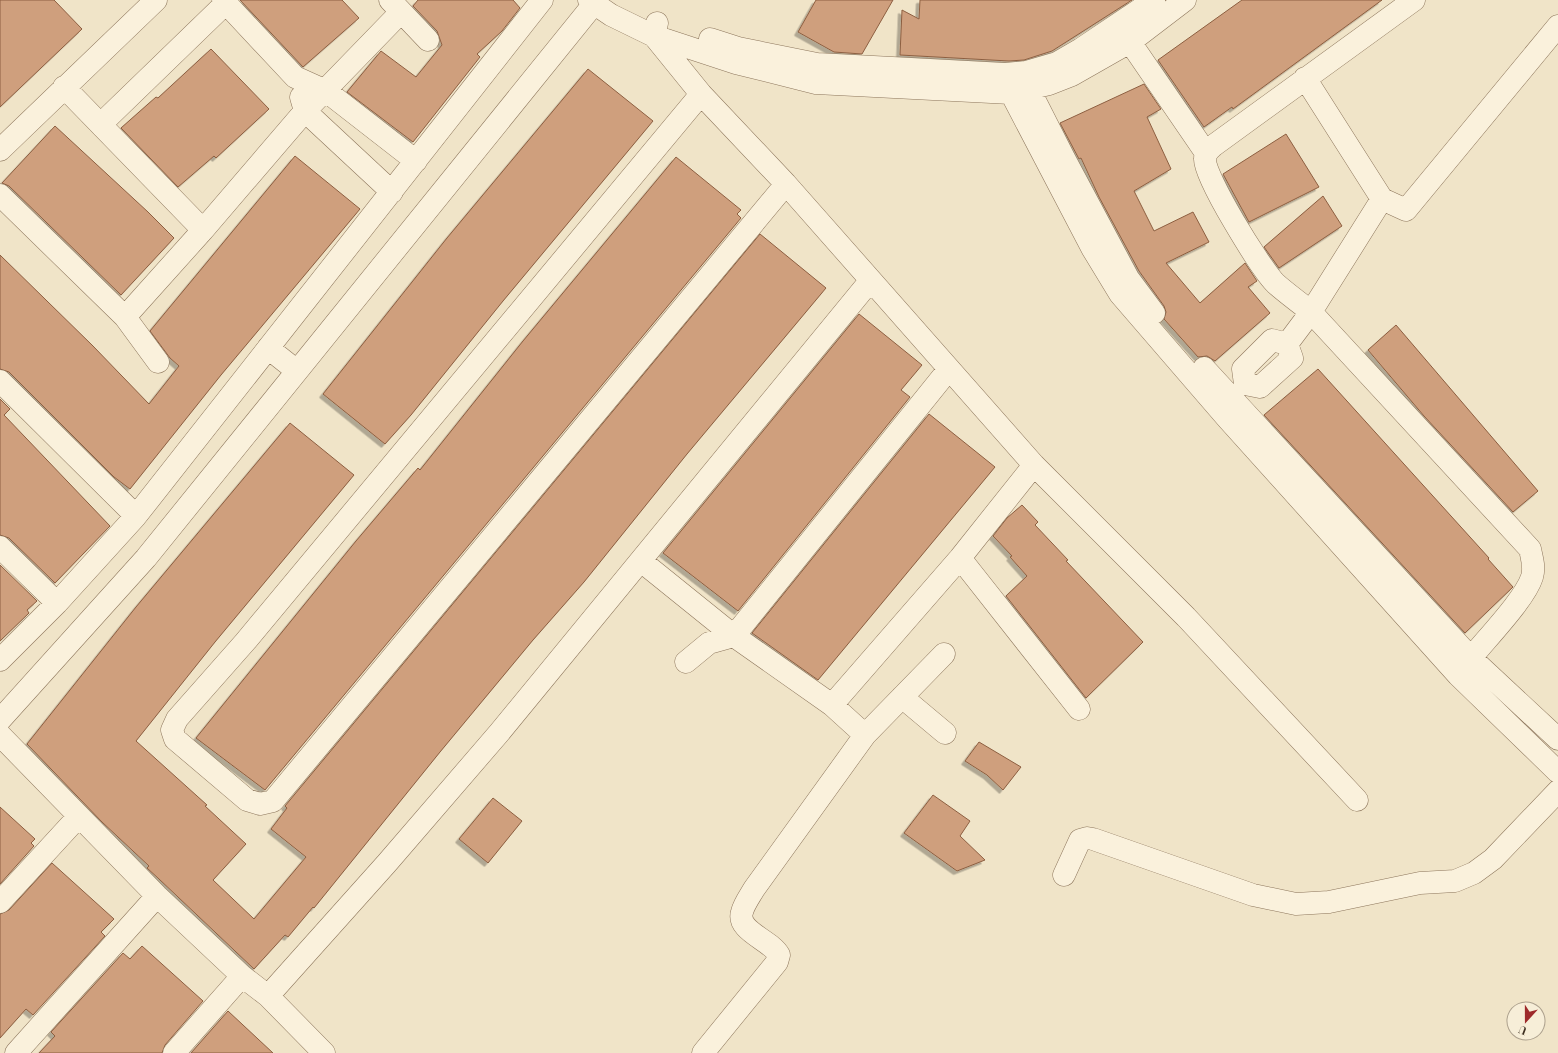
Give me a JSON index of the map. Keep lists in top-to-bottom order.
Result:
{
  "north": "bottom"
}
